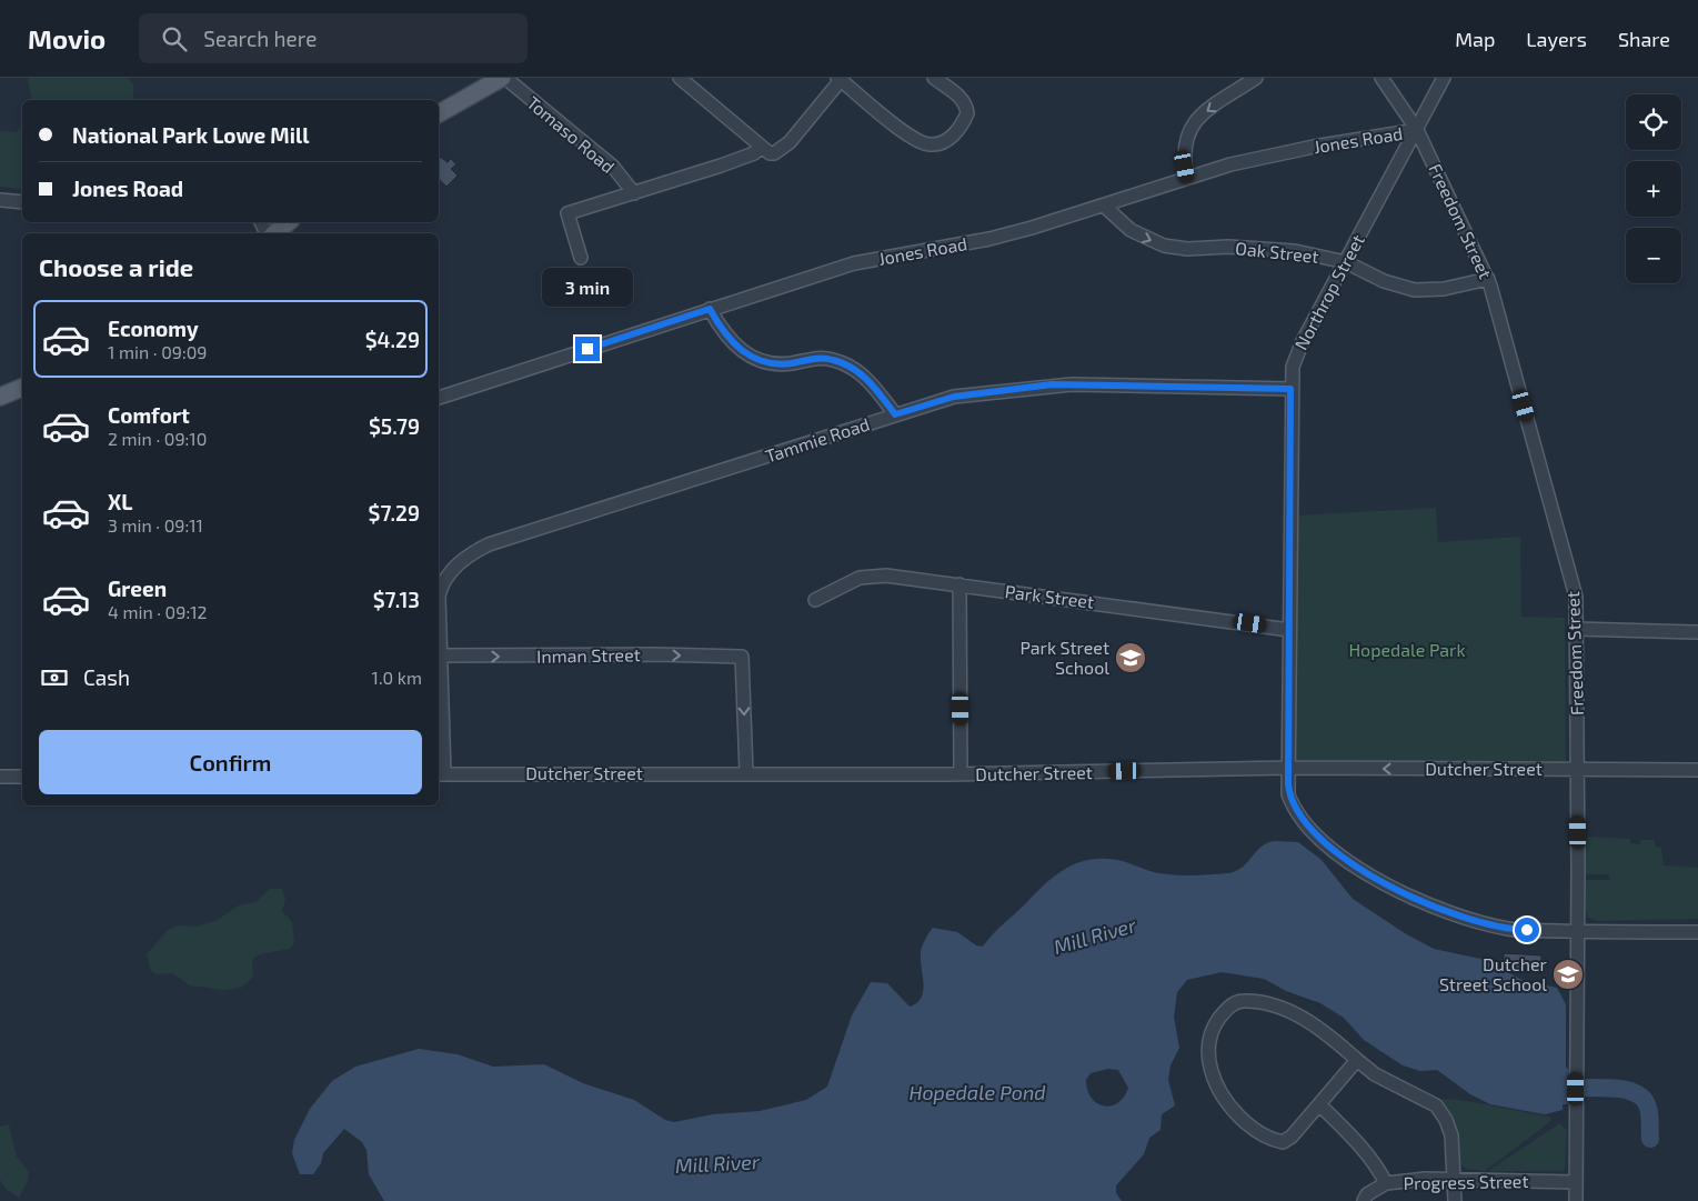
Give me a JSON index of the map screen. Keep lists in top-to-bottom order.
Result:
{
  "streets": {
    "street": [
      "Tomaso Road",
      "Jones Road",
      "Freedom Street",
      "Oak Street",
      "Northrop Street",
      "Tammie Road",
      "Park Street",
      "Inman Street",
      "Dutcher Street",
      "Progress Street"
    ]
  },
  "crossings": [
    ["Jones Road", "Freedom Street"],
    ["Jones Road", "Oak Street"],
    ["Jones Road", "Northrop Street"],
    ["Freedom Street", "Oak Street"],
    ["Freedom Street", "Northrop Street"],
    ["Freedom Street", "Dutcher Street"],
    ["Freedom Street", "Progress Street"],
    ["Oak Street", "Northrop Street"],
    ["Northrop Street", "Tammie Road"],
    ["Northrop Street", "Park Street"],
    ["Northrop Street", "Dutcher Street"],
    ["Tammie Road", "Inman Street"],
    ["Tammie Road", "Dutcher Street"],
    ["Inman Street", "Dutcher Street"]
  ],
  "one_way": ["Oak Street"],
  "water": ["Mill River", "Hopedale Pond"],
  "parks": ["Hopedale Park"],
  "places": {
    "school or university": ["Park Street School", "Dutcher Street School"]
  },
  "page": {
    "header": "Movio",
    "search": "Search here",
    "nav": ["Map", "Layers", "Share"],
    "map_buttons": ["+", "−"],
    "banner": ["National Park Lowe Mill", "Jones Road"],
    "heading": "Choose a ride",
    "bubble": "3 min",
    "list": [
      {
        "name": "Economy",
        "note": "1 min · 09:09",
        "value": "$4.29"
      },
      {
        "name": "Comfort",
        "note": "2 min · 09:10",
        "value": "$5.79"
      },
      {
        "name": "XL",
        "note": "3 min · 09:11",
        "value": "$7.29"
      },
      {
        "name": "Green",
        "note": "4 min · 09:12",
        "value": "$7.13"
      }
    ],
    "pay": ["Cash", "1.0 km"],
    "buttons": "Confirm"
  }
}
